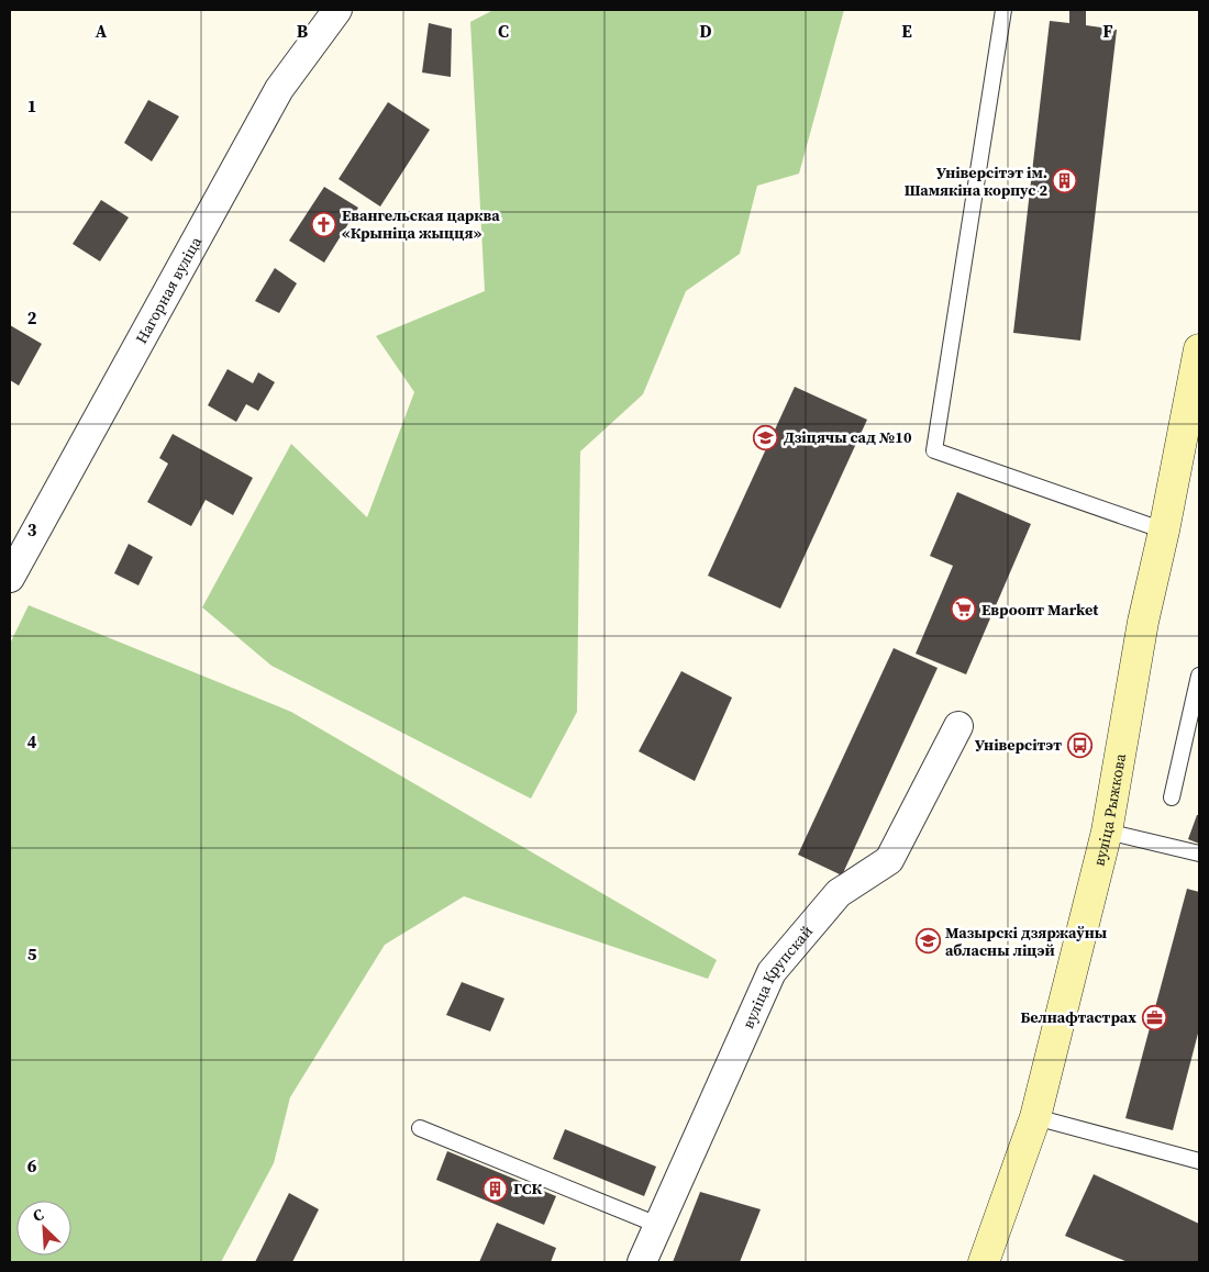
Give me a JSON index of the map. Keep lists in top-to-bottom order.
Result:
{
  "streets": {
    "main road": ["вуліца Рыжкова"],
    "street": ["Нагорная вуліца", "вуліца Крупскай"]
  },
  "places": {
    "building": ["Універсітэт ім. Шамякіна корпус 2", "ГСК"],
    "church": ["Евангельская царква «Крыніца жыцця»"],
    "school or university": ["Дзіцячы сад №10", "Мазырскі дзяржаўны абласны ліцэй"],
    "supermarket": ["Евроопт Market"],
    "bus stop": ["Універсітэт"],
    "office": ["Белнафтастрах"]
  },
  "north": "top left",
  "grid": {
    "columns": [
      "A",
      "B",
      "C",
      "D",
      "E",
      "F"
    ],
    "rows": [
      "1",
      "2",
      "3",
      "4",
      "5",
      "6"
    ]
  }
}
